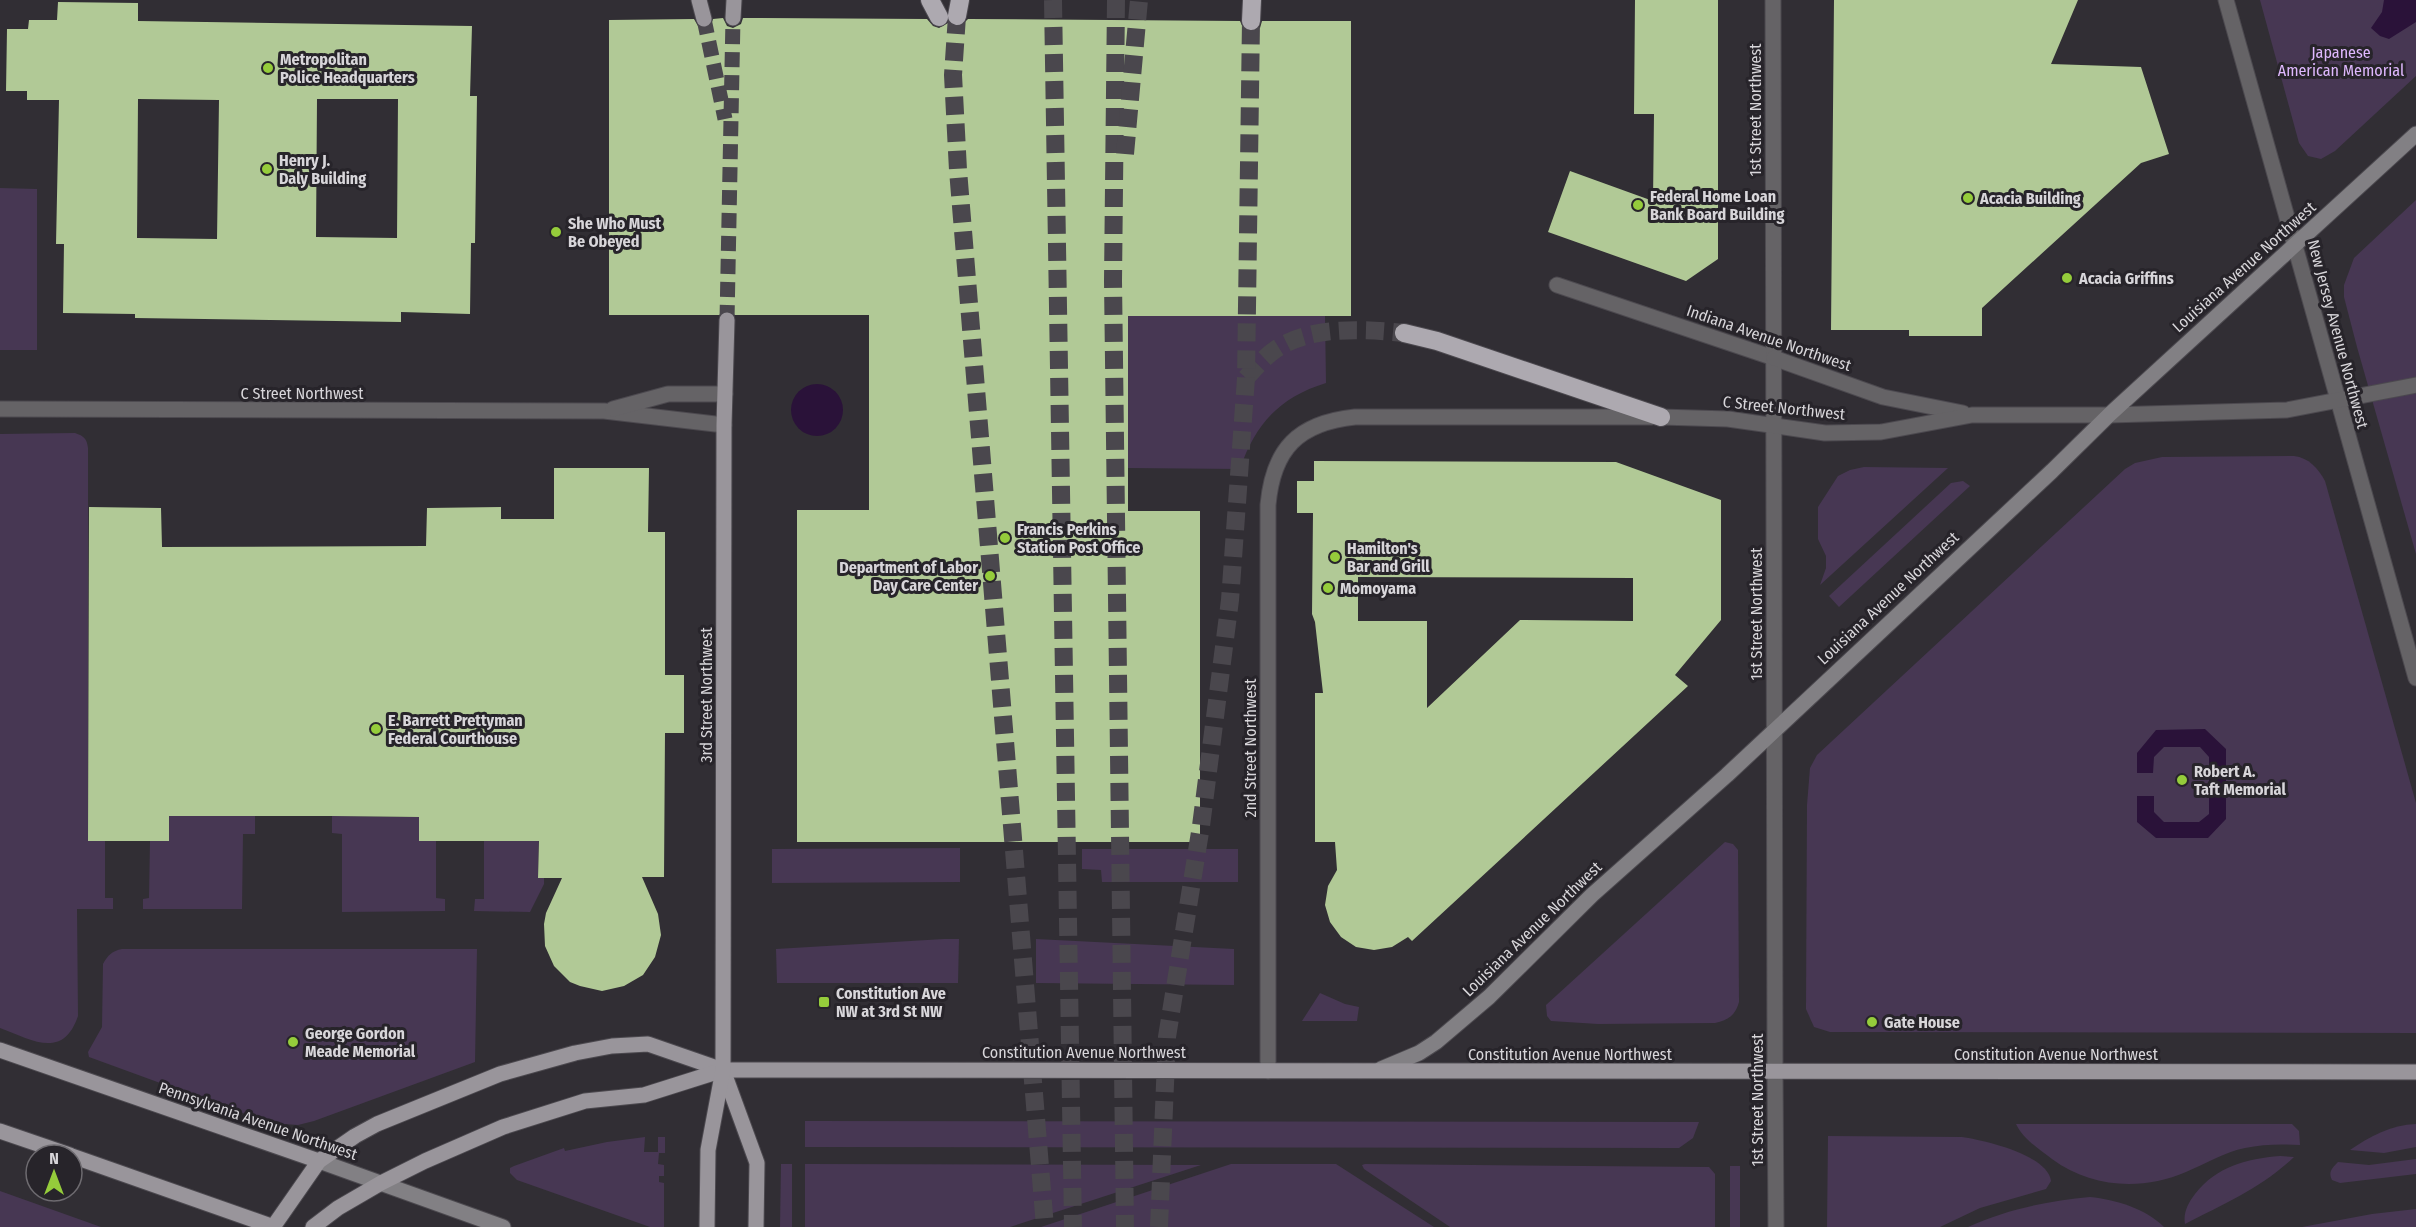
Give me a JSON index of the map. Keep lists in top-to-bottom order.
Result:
{
  "streets": {
    "main road": [
      "Louisiana Avenue Northwest",
      "3rd Street Northwest",
      "Constitution Avenue Northwest",
      "Pennsylvania Avenue Northwest"
    ],
    "street": [
      "1st Street Northwest",
      "New Jersey Avenue Northwest",
      "Indiana Avenue Northwest",
      "C Street Northwest",
      "2nd Street Northwest"
    ]
  },
  "crossings": [
    ["1st Street Northwest", "Louisiana Avenue Northwest"],
    ["1st Street Northwest", "Indiana Avenue Northwest"],
    ["1st Street Northwest", "C Street Northwest"],
    ["1st Street Northwest", "Constitution Avenue Northwest"],
    ["Louisiana Avenue Northwest", "New Jersey Avenue Northwest"],
    ["Louisiana Avenue Northwest", "C Street Northwest"],
    ["Louisiana Avenue Northwest", "Constitution Avenue Northwest"],
    ["New Jersey Avenue Northwest", "C Street Northwest"],
    ["Indiana Avenue Northwest", "C Street Northwest"],
    ["C Street Northwest", "3rd Street Northwest"],
    ["C Street Northwest", "2nd Street Northwest"],
    ["3rd Street Northwest", "Constitution Avenue Northwest"],
    ["2nd Street Northwest", "Constitution Avenue Northwest"],
    ["Constitution Avenue Northwest", "Pennsylvania Avenue Northwest"]
  ],
  "parks": ["Japanese American Memorial"],
  "places": {
    "other": [
      "Metropolitan Police Headquarters",
      "Henry J. Daly Building",
      "Acacia Building",
      "Federal Home Loan Bank Board Building",
      "She Who Must Be Obeyed",
      "Acacia Griffins",
      "Francis Perkins Station Post Office",
      "Hamilton's Bar and Grill",
      "Department of Labor Day Care Center",
      "Momoyama",
      "E. Barrett Prettyman Federal Courthouse",
      "Robert A. Taft Memorial",
      "Gate House",
      "George Gordon Meade Memorial"
    ],
    "transit": ["Constitution Ave NW at 3rd St NW"]
  },
  "north": "top"
}
